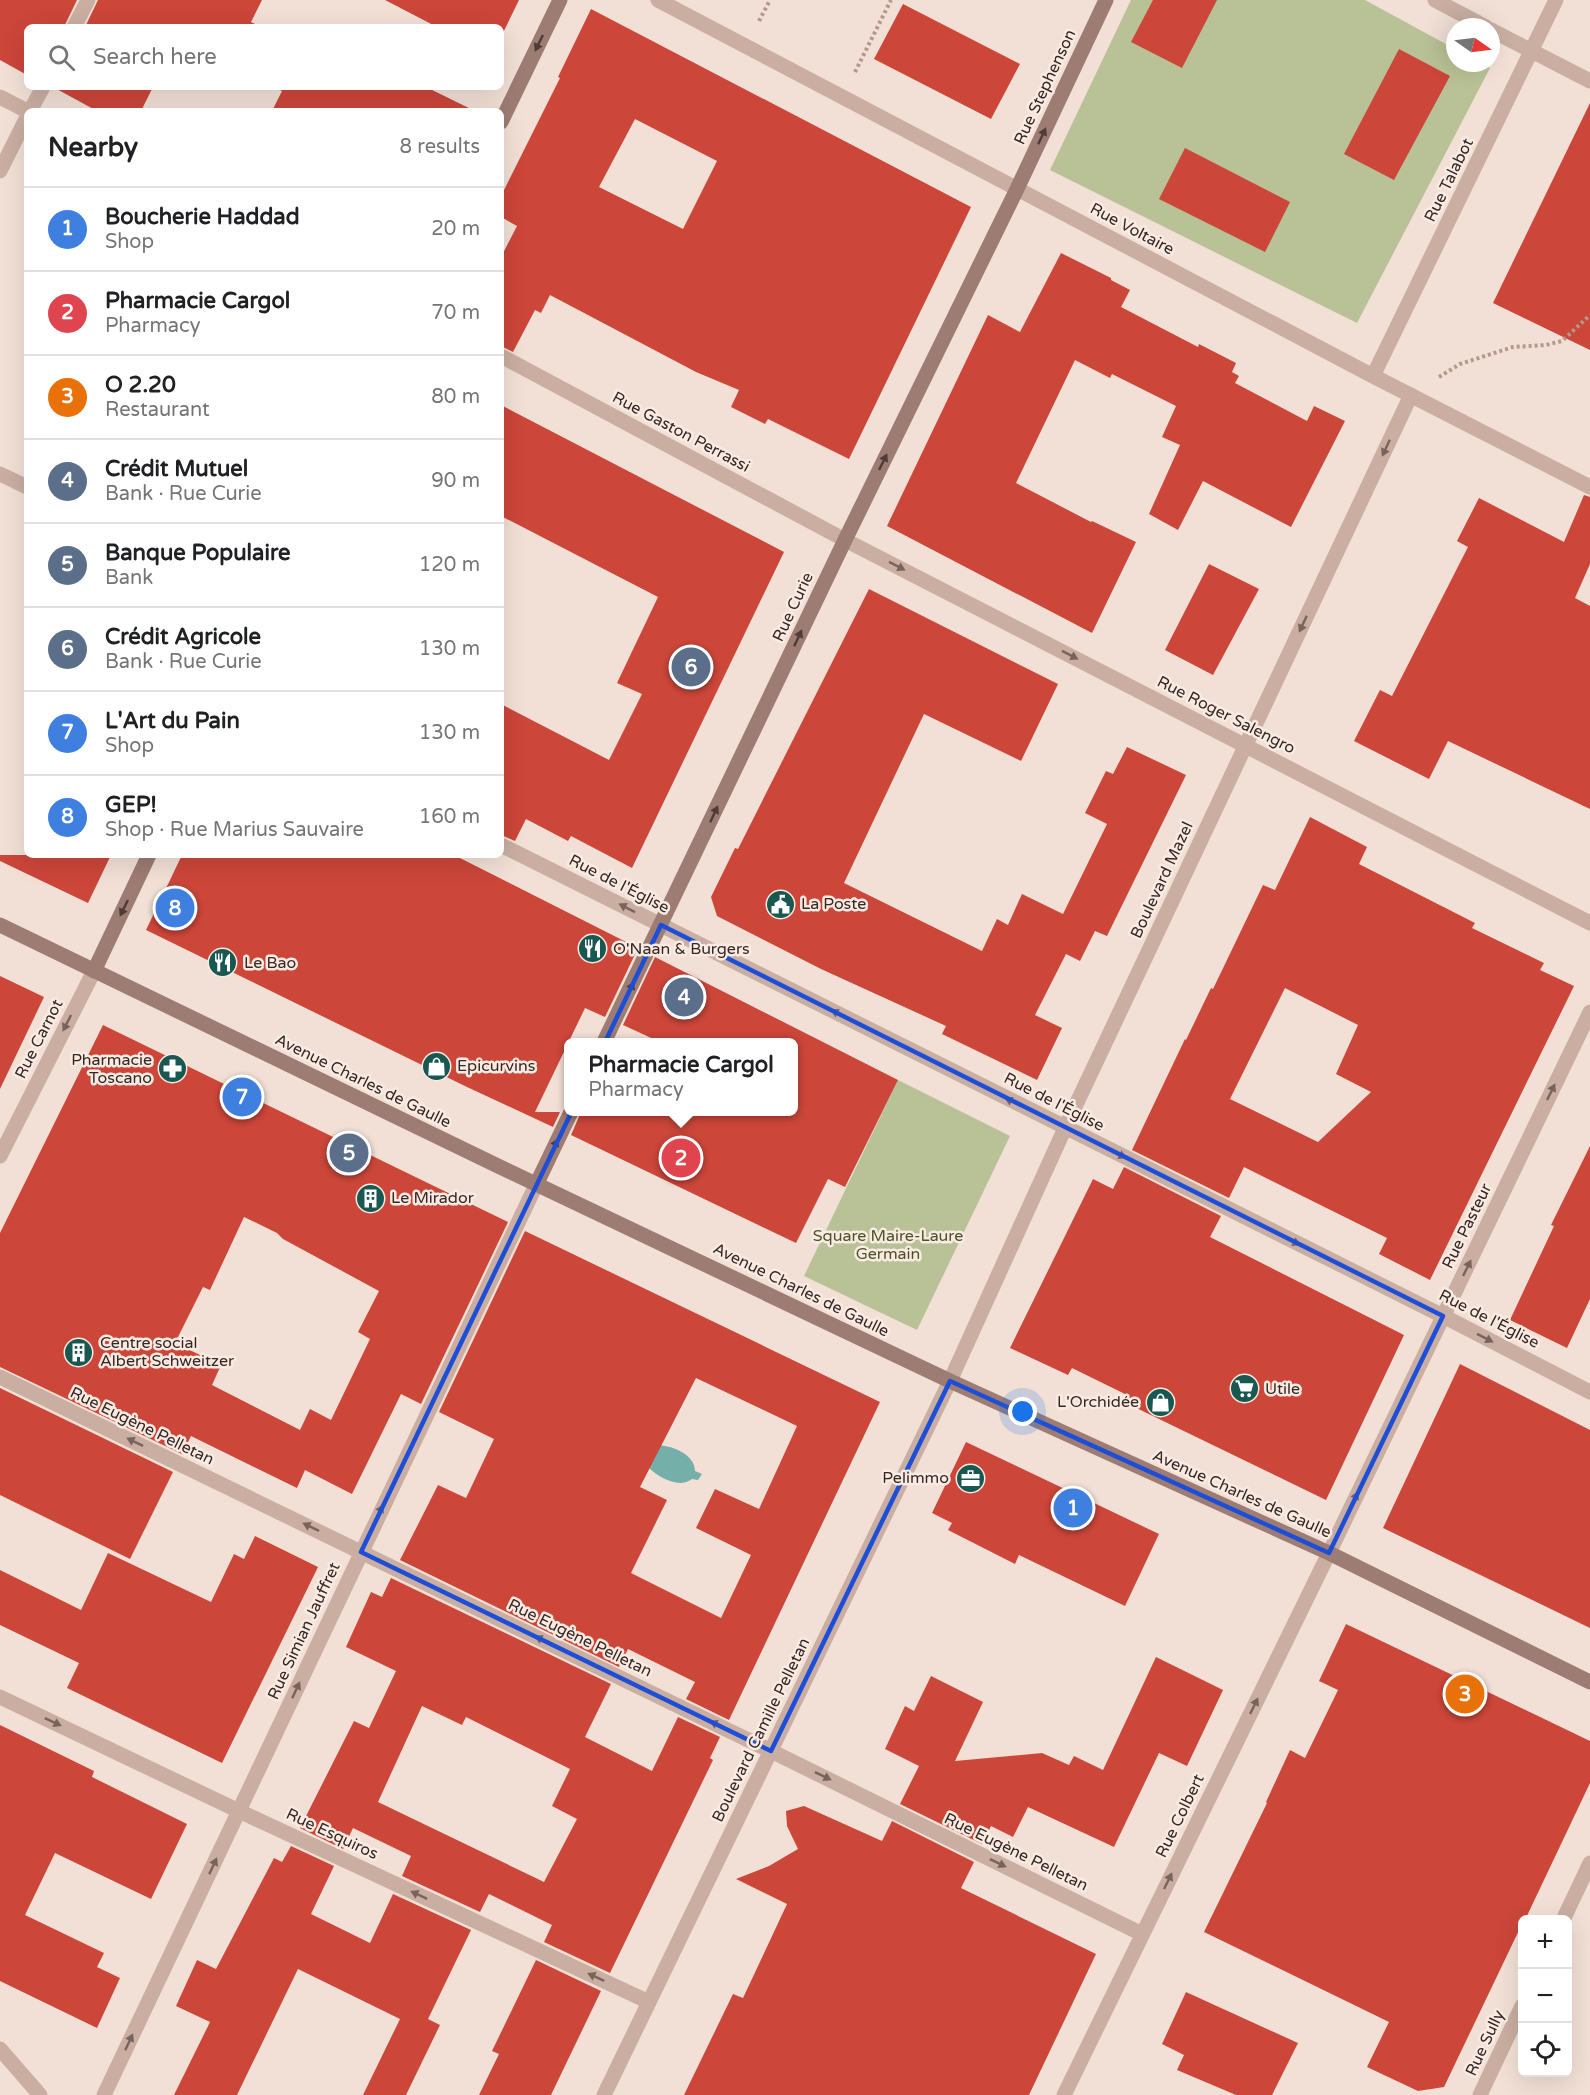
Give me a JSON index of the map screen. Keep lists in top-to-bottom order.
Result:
{
  "streets": {
    "main road": ["Rue Stephenson", "Rue Curie", "Avenue Charles de Gaulle"],
    "street": [
      "Rue Talabot",
      "Rue Voltaire",
      "Rue Gaston Perrassi",
      "Rue Roger Salengro",
      "Boulevard Mazel",
      "Rue de l'Église",
      "Rue Carnot",
      "Rue Pasteur",
      "Rue Eugène Pelletan",
      "Rue Simian Jauffret",
      "Boulevard Camille Pelletan",
      "Rue Colbert",
      "Rue Esquiros",
      "Rue Sully"
    ]
  },
  "crossings": [
    ["Rue Stephenson", "Rue Voltaire"],
    ["Rue Stephenson", "Rue Curie"],
    ["Rue Talabot", "Rue Voltaire"],
    ["Rue Voltaire", "Rue Curie"],
    ["Rue Voltaire", "Boulevard Mazel"],
    ["Rue Gaston Perrassi", "Rue Curie"],
    ["Rue Gaston Perrassi", "Rue Roger Salengro"],
    ["Rue Curie", "Rue Roger Salengro"],
    ["Rue Curie", "Rue de l'Église"],
    ["Rue Roger Salengro", "Boulevard Mazel"],
    ["Boulevard Mazel", "Rue de l'Église"],
    ["Boulevard Mazel", "Avenue Charles de Gaulle"],
    ["Boulevard Mazel", "Boulevard Camille Pelletan"],
    ["Rue de l'Église", "Rue Pasteur"],
    ["Rue Carnot", "Avenue Charles de Gaulle"],
    ["Avenue Charles de Gaulle", "Rue Pasteur"],
    ["Avenue Charles de Gaulle", "Rue Simian Jauffret"],
    ["Avenue Charles de Gaulle", "Boulevard Camille Pelletan"],
    ["Avenue Charles de Gaulle", "Rue Colbert"],
    ["Rue Pasteur", "Rue Colbert"],
    ["Rue Eugène Pelletan", "Rue Simian Jauffret"],
    ["Rue Eugène Pelletan", "Boulevard Camille Pelletan"],
    ["Rue Eugène Pelletan", "Rue Colbert"],
    ["Rue Simian Jauffret", "Rue Esquiros"],
    ["Boulevard Camille Pelletan", "Rue Esquiros"]
  ],
  "one_way": [
    "Rue Stephenson",
    "Rue Curie",
    "Rue Roger Salengro",
    "Boulevard Mazel",
    "Rue Carnot",
    "Rue Pasteur",
    "Rue Simian Jauffret",
    "Rue Colbert"
  ],
  "parks": ["Square Maire-Laure Germain"],
  "places": {
    "public building": ["La Poste"],
    "restaurant": ["O'Naan & Burgers", "Le Bao"],
    "shop": ["Epicurvins", "L'Orchidée"],
    "pharmacy": ["Pharmacie Toscano"],
    "building": ["Le Mirador", "Centre social Albert Schweitzer"],
    "supermarket": ["Utile"],
    "office": ["Pelimmo"]
  },
  "north": "right",
  "page": {
    "search": "Search here",
    "heading": ["Nearby", "8 results"],
    "list": [
      {
        "mark": "1",
        "name": "Boucherie Haddad",
        "note": "Shop",
        "value": "20 m"
      },
      {
        "mark": "2",
        "name": "Pharmacie Cargol",
        "note": "Pharmacy",
        "value": "70 m"
      },
      {
        "mark": "3",
        "name": "O 2.20",
        "note": "Restaurant",
        "value": "80 m"
      },
      {
        "mark": "4",
        "name": "Crédit Mutuel",
        "note": "Bank · Rue Curie",
        "value": "90 m"
      },
      {
        "mark": "5",
        "name": "Banque Populaire",
        "note": "Bank",
        "value": "120 m"
      },
      {
        "mark": "6",
        "name": "Crédit Agricole",
        "note": "Bank · Rue Curie",
        "value": "130 m"
      },
      {
        "mark": "7",
        "name": "L'Art du Pain",
        "note": "Shop",
        "value": "130 m"
      },
      {
        "mark": "8",
        "name": "GEP!",
        "note": "Shop · Rue Marius Sauvaire",
        "value": "160 m"
      }
    ],
    "pins": [
      "6",
      "8",
      "4",
      "7",
      "5",
      "2",
      "1",
      "3"
    ],
    "popup": ["Pharmacie Cargol", "Pharmacy"],
    "map_buttons": ["+", "−"]
  }
}
